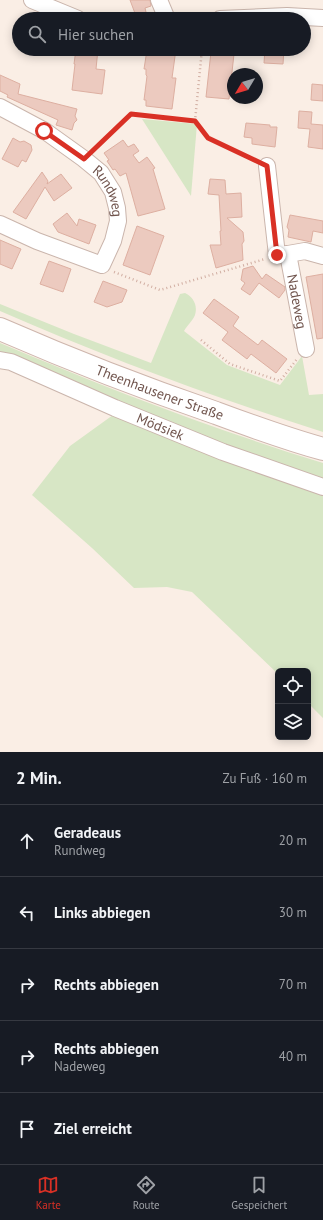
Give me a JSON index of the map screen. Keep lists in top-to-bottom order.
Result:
{
  "streets": {
    "main road": ["Theenhausener Straße"],
    "street": ["Rundweg", "Nadeweg", "Mödsiek"]
  },
  "north": "bottom left",
  "page": {
    "search": "Hier suchen",
    "heading": ["2 Min.", "Zu Fuß · 160 m"],
    "list": [
      ["Geradeaus", "Rundweg", "20 m"],
      ["Links abbiegen", "30 m"],
      ["Rechts abbiegen", "70 m"],
      ["Rechts abbiegen", "Nadeweg", "40 m"],
      "Ziel erreicht"
    ],
    "nav": ["Karte", "Route", "Gespeichert"]
  }
}
